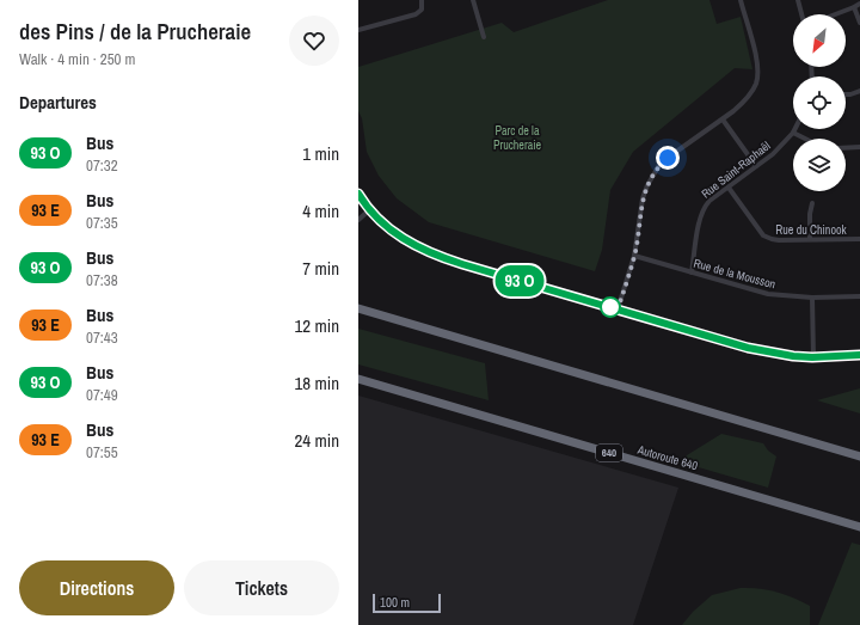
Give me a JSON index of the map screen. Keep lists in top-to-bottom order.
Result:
{
  "streets": {
    "highway": ["640", "Autoroute 640"],
    "street": ["Rue Saint-Raphaël", "Rue du Chinook", "Rue de la Mousson"]
  },
  "crossings": [
    ["Rue Saint-Raphaël", "Rue du Chinook"],
    ["Rue Saint-Raphaël", "Rue de la Mousson"]
  ],
  "parks": ["Parc de la Prucheraie"],
  "scale_bar": "100 m",
  "north": "bottom left",
  "page": {
    "heading": [
      ["des Pins / de la Prucheraie", "Walk · 4 min · 250 m"],
      "Departures"
    ],
    "on_map": "93 O",
    "list": [
      {
        "mark": "93 O",
        "name": "Bus",
        "note": "07:32",
        "value": "1 min"
      },
      {
        "mark": "93 E",
        "name": "Bus",
        "note": "07:35",
        "value": "4 min"
      },
      {
        "mark": "93 O",
        "name": "Bus",
        "note": "07:38",
        "value": "7 min"
      },
      {
        "mark": "93 E",
        "name": "Bus",
        "note": "07:43",
        "value": "12 min"
      },
      {
        "mark": "93 O",
        "name": "Bus",
        "note": "07:49",
        "value": "18 min"
      },
      {
        "mark": "93 E",
        "name": "Bus",
        "note": "07:55",
        "value": "24 min"
      }
    ],
    "buttons": ["Directions", "Tickets"],
    "scale": "100 m"
  }
}
